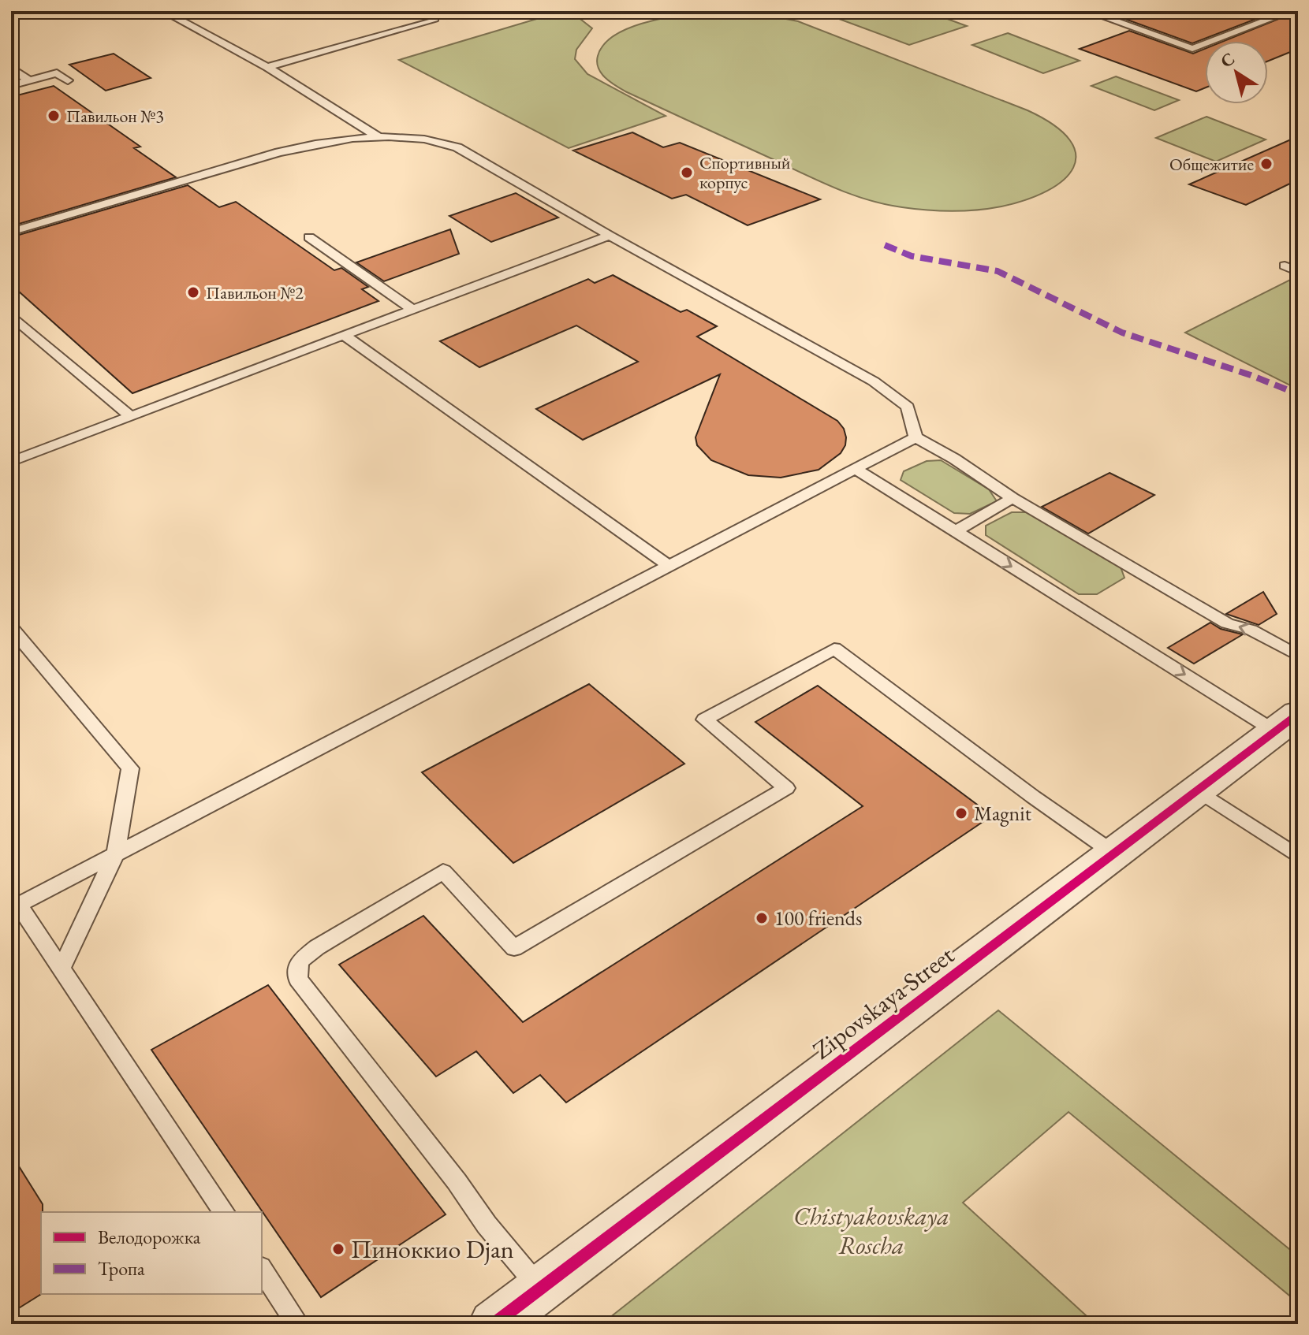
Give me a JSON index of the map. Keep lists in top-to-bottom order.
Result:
{
  "streets": {
    "street": ["Zipovskaya Street"]
  },
  "parks": ["Chistyakovskaya Roscha"],
  "places": [
    "Павильон №3",
    "Общежитие",
    "Спортивный корпус",
    "Павильон №2",
    "Magnit",
    "100 friends",
    "Пиноккио Djan"
  ],
  "legend": ["Велодорожка", "Тропа"],
  "north": "top left"
}
